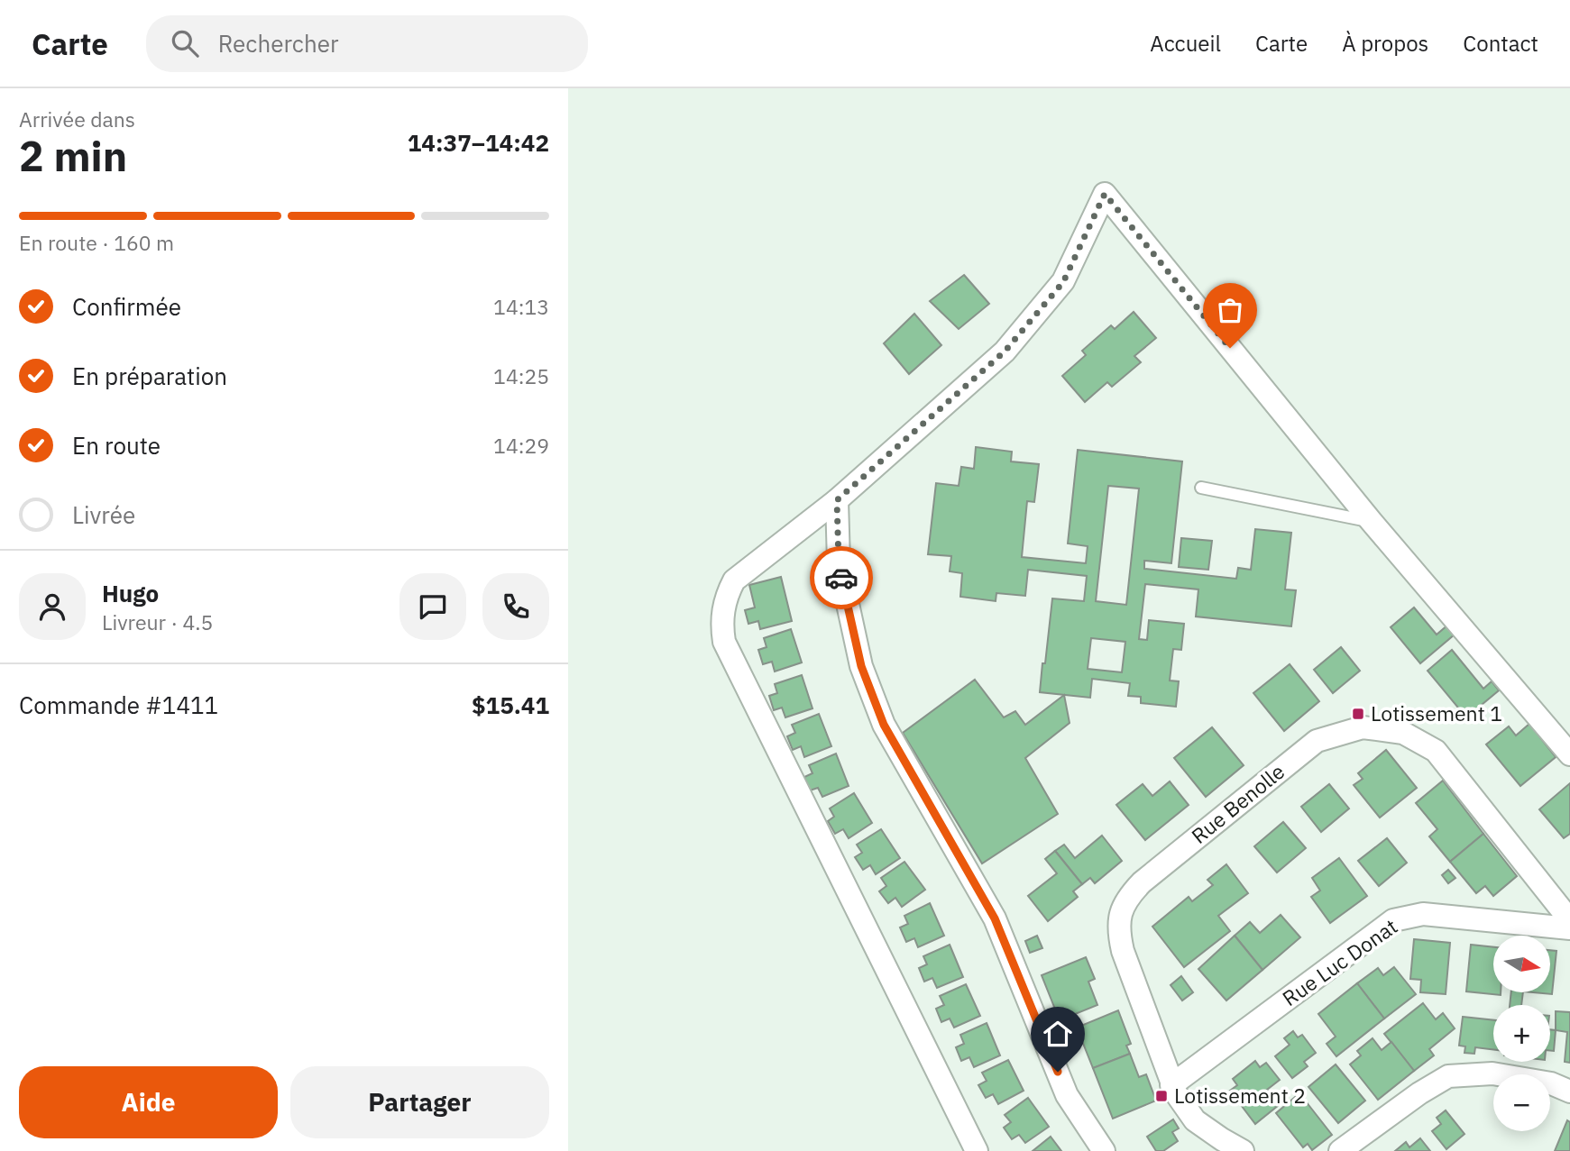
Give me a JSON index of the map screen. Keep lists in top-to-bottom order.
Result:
{
  "streets": {
    "street": ["Rue Benolle", "Rue Luc Donat"]
  },
  "crossings": [
    ["Rue Benolle", "Rue Luc Donat"]
  ],
  "places": {
    "transit": ["Lotissement 1", "Lotissement 2"]
  },
  "north": "right",
  "page": {
    "header": "Carte",
    "search": "Rechercher",
    "nav": [
      "Accueil",
      "Carte",
      "À propos",
      "Contact"
    ],
    "heading": ["2 min", "Arrivée dans", "14:37–14:42"],
    "panel": [
      "Hugo",
      "Livreur · 4.5",
      "Commande #1411",
      "$15.41"
    ],
    "bar": "En route · 160 m",
    "list": [
      ["Confirmée", "14:13"],
      ["En préparation", "14:25"],
      ["En route", "14:29"],
      "Livrée"
    ],
    "map_buttons": ["+", "−"],
    "buttons": ["Aide", "Partager"]
  }
}
